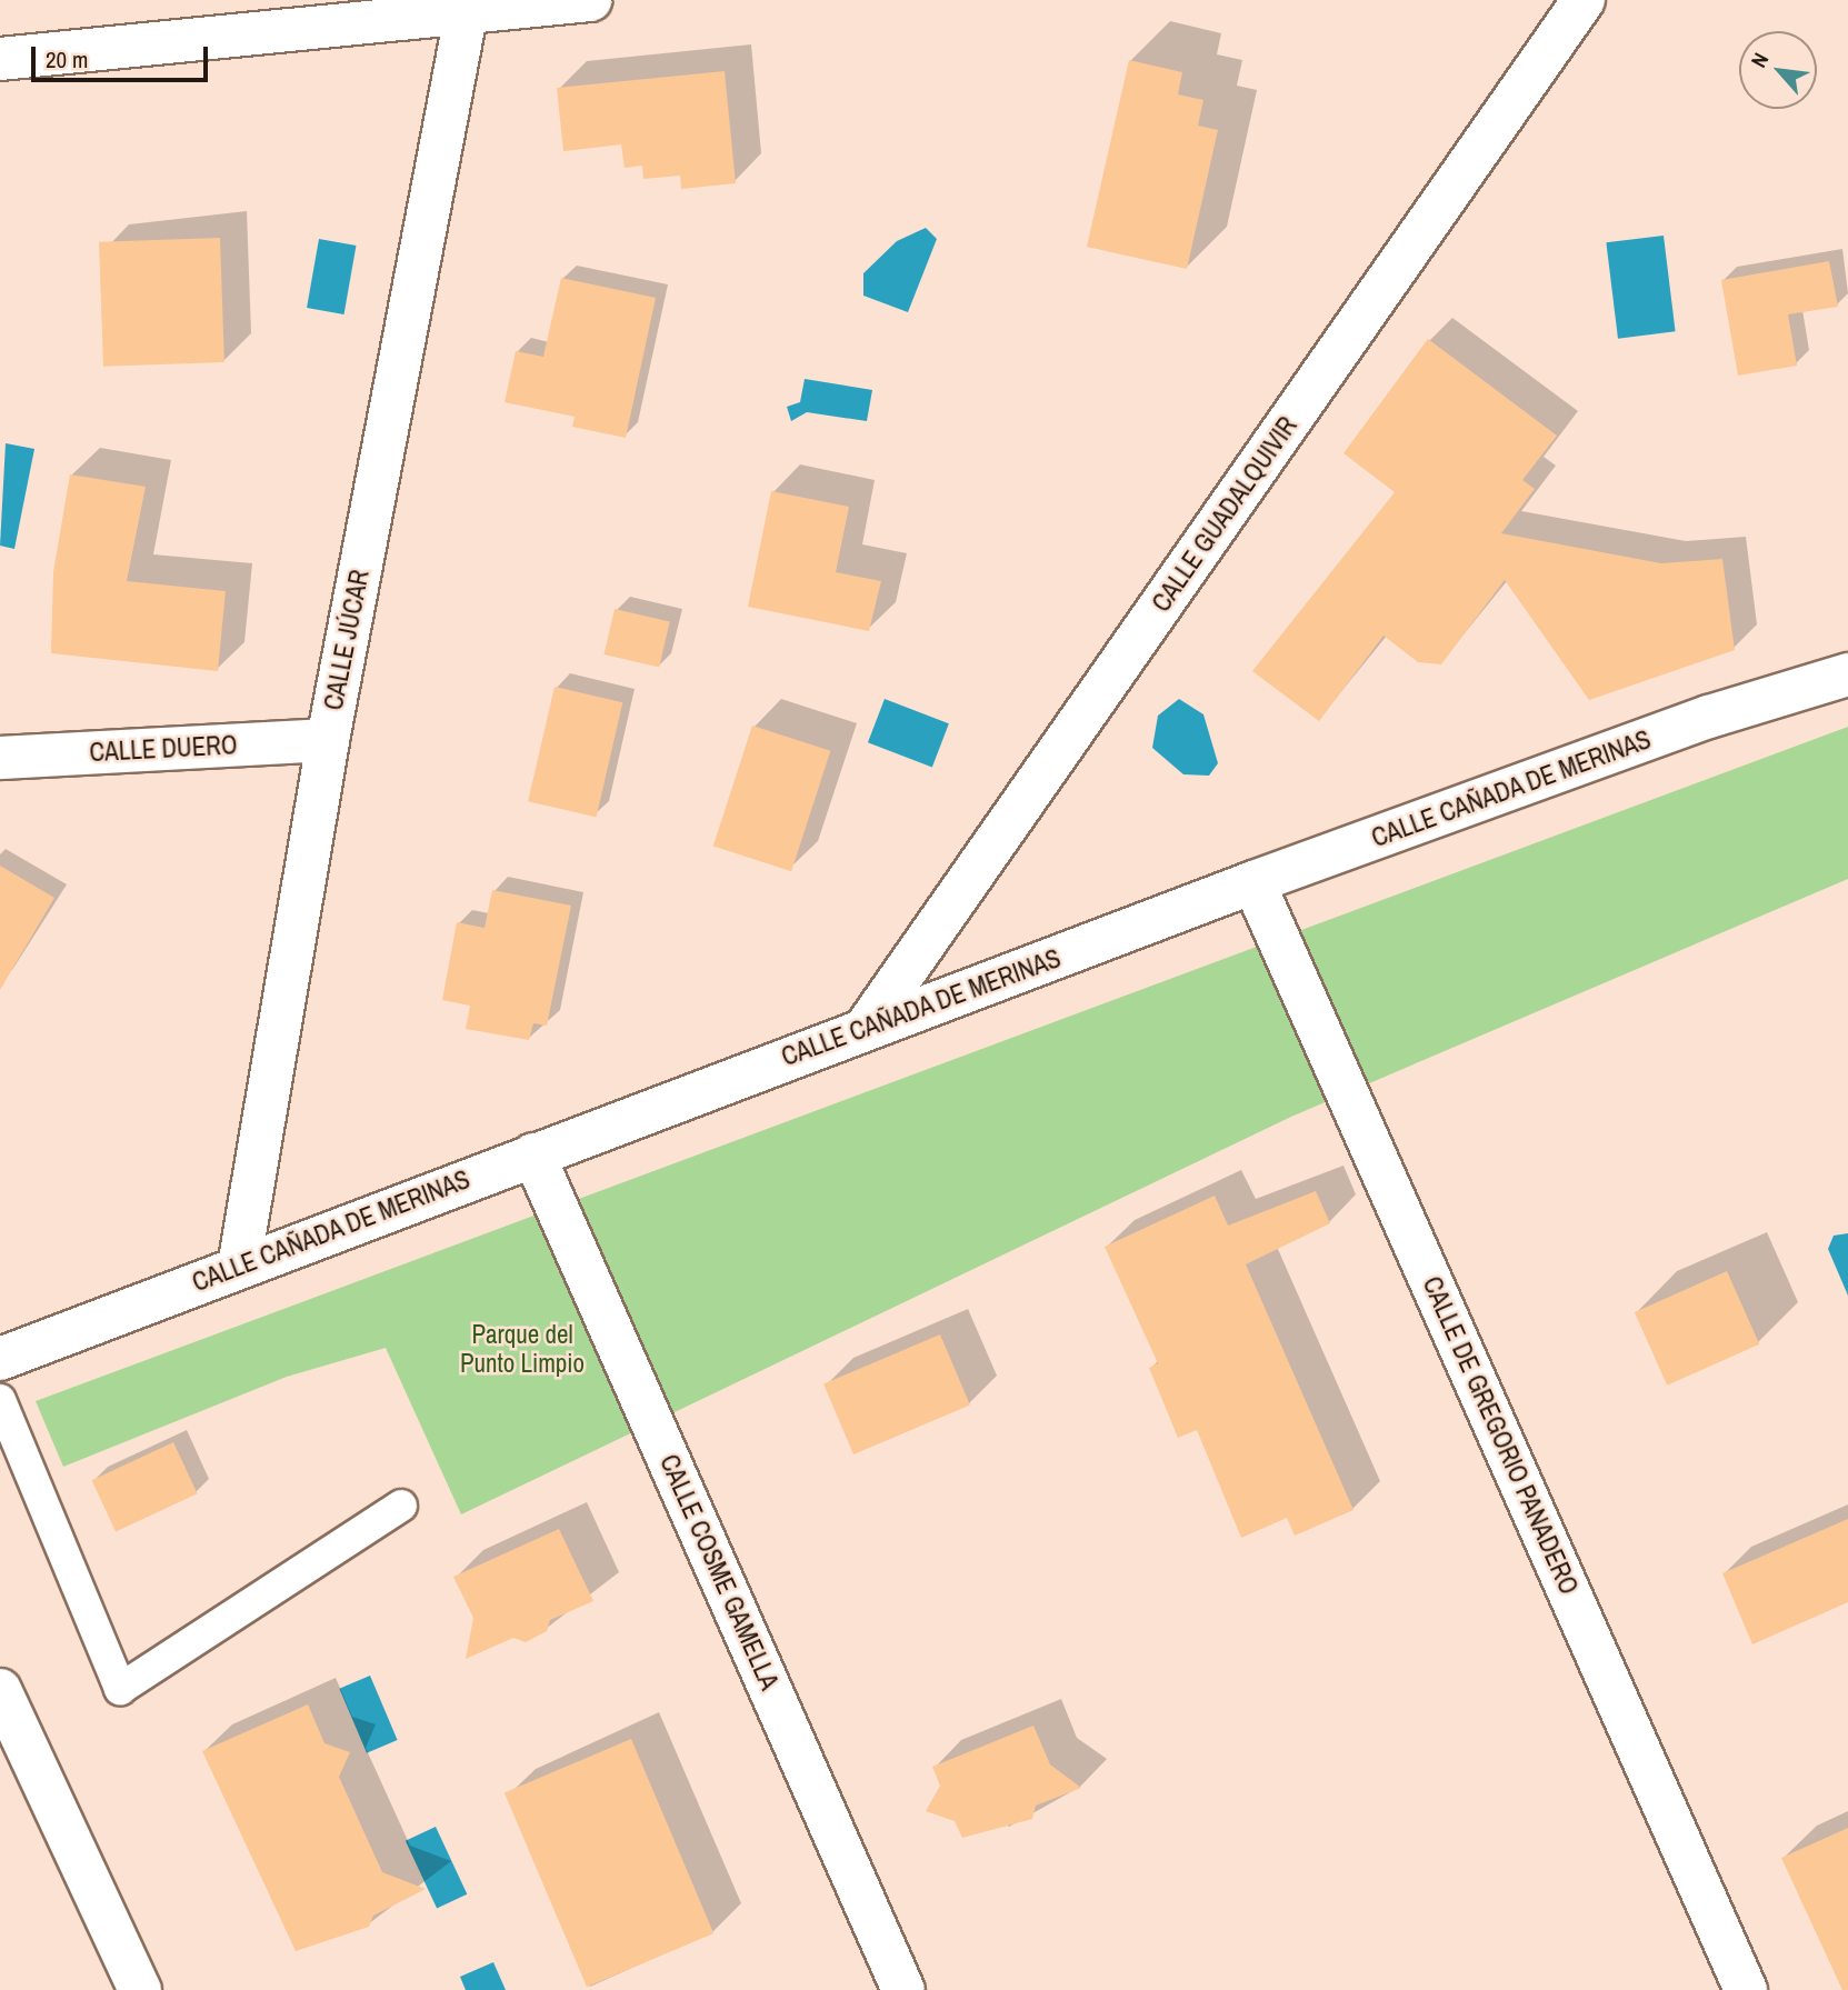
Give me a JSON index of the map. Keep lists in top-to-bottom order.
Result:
{
  "streets": {
    "street": [
      "CALLE GUADALQUIVIR",
      "CALLE JÚCAR",
      "CALLE DUERO",
      "CALLE CAÑADA DE MERINAS",
      "CALLE DE GREGORIO PANADERO",
      "CALLE COSME GAMELLA"
    ]
  },
  "crossings": [
    ["CALLE GUADALQUIVIR", "CALLE CAÑADA DE MERINAS"],
    ["CALLE JÚCAR", "CALLE DUERO"],
    ["CALLE JÚCAR", "CALLE CAÑADA DE MERINAS"],
    ["CALLE CAÑADA DE MERINAS", "CALLE DE GREGORIO PANADERO"],
    ["CALLE CAÑADA DE MERINAS", "CALLE COSME GAMELLA"]
  ],
  "parks": ["Parque del Punto Limpio"],
  "scale_bar": "20 m",
  "north": "top left"
}
